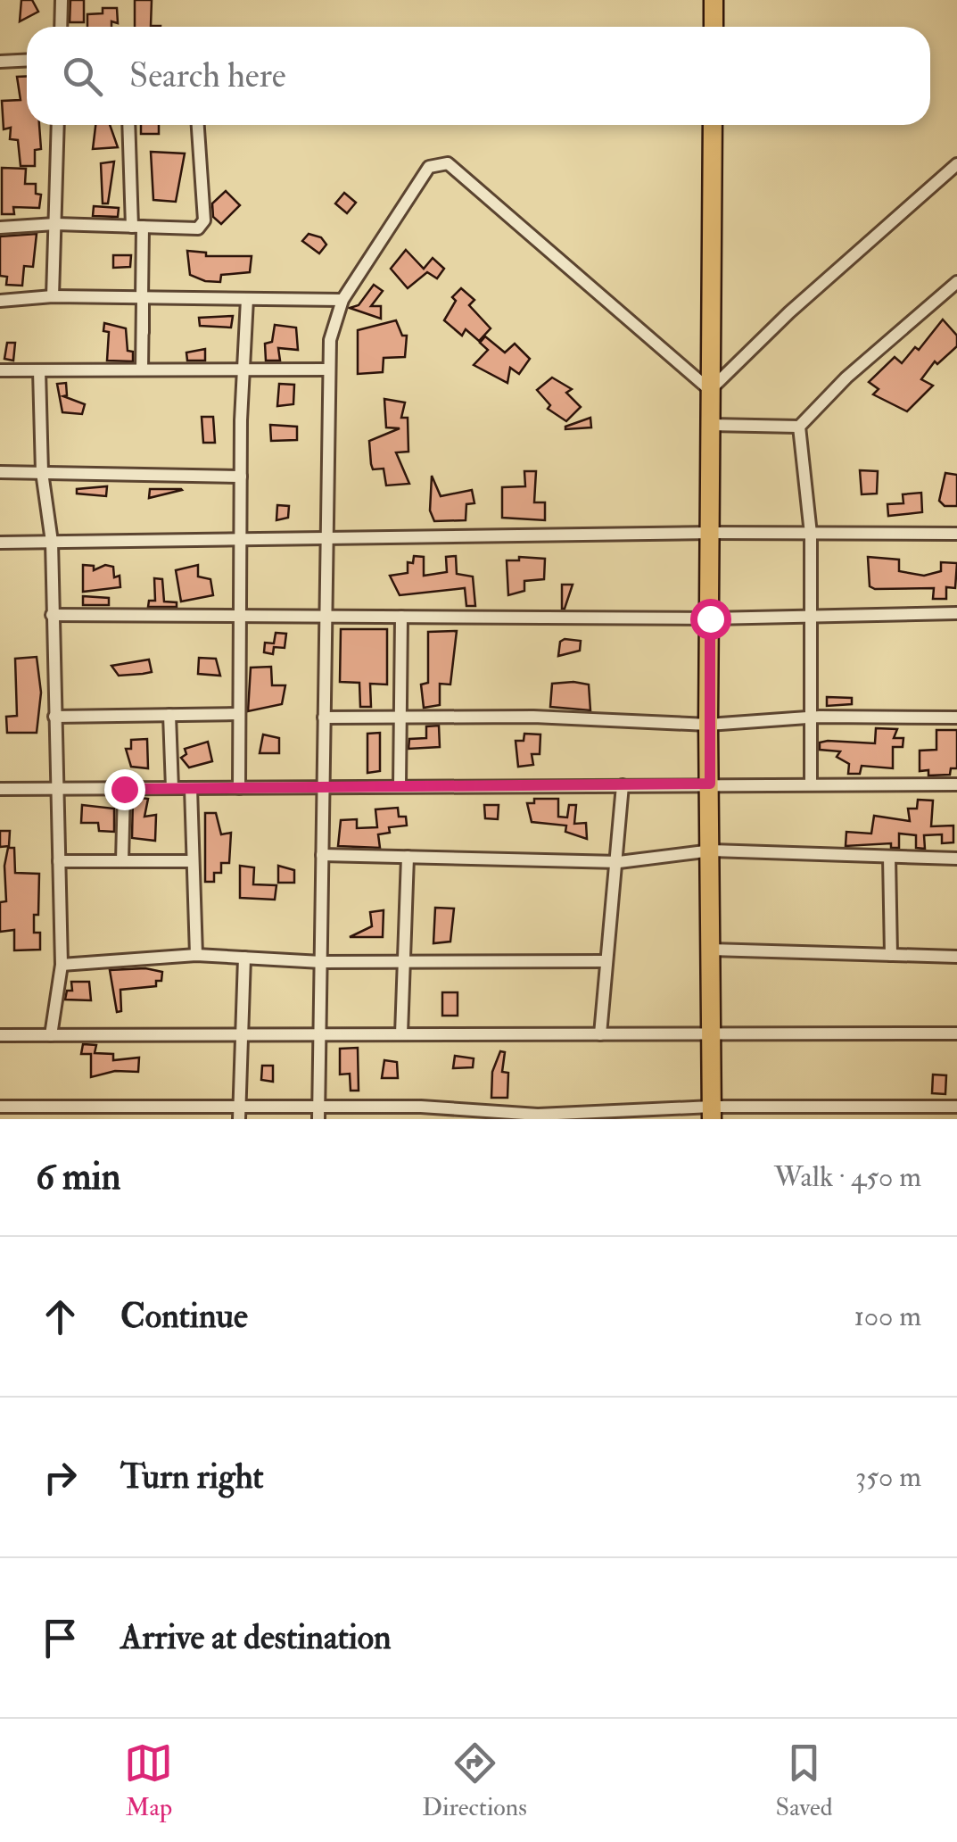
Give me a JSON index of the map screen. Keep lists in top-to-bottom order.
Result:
{
  "page": {
    "search": "Search here",
    "heading": ["6 min", "Walk · 450 m"],
    "list": [
      ["Continue", "100 m"],
      ["Turn right", "350 m"],
      "Arrive at destination"
    ],
    "nav": ["Map", "Directions", "Saved"]
  }
}
